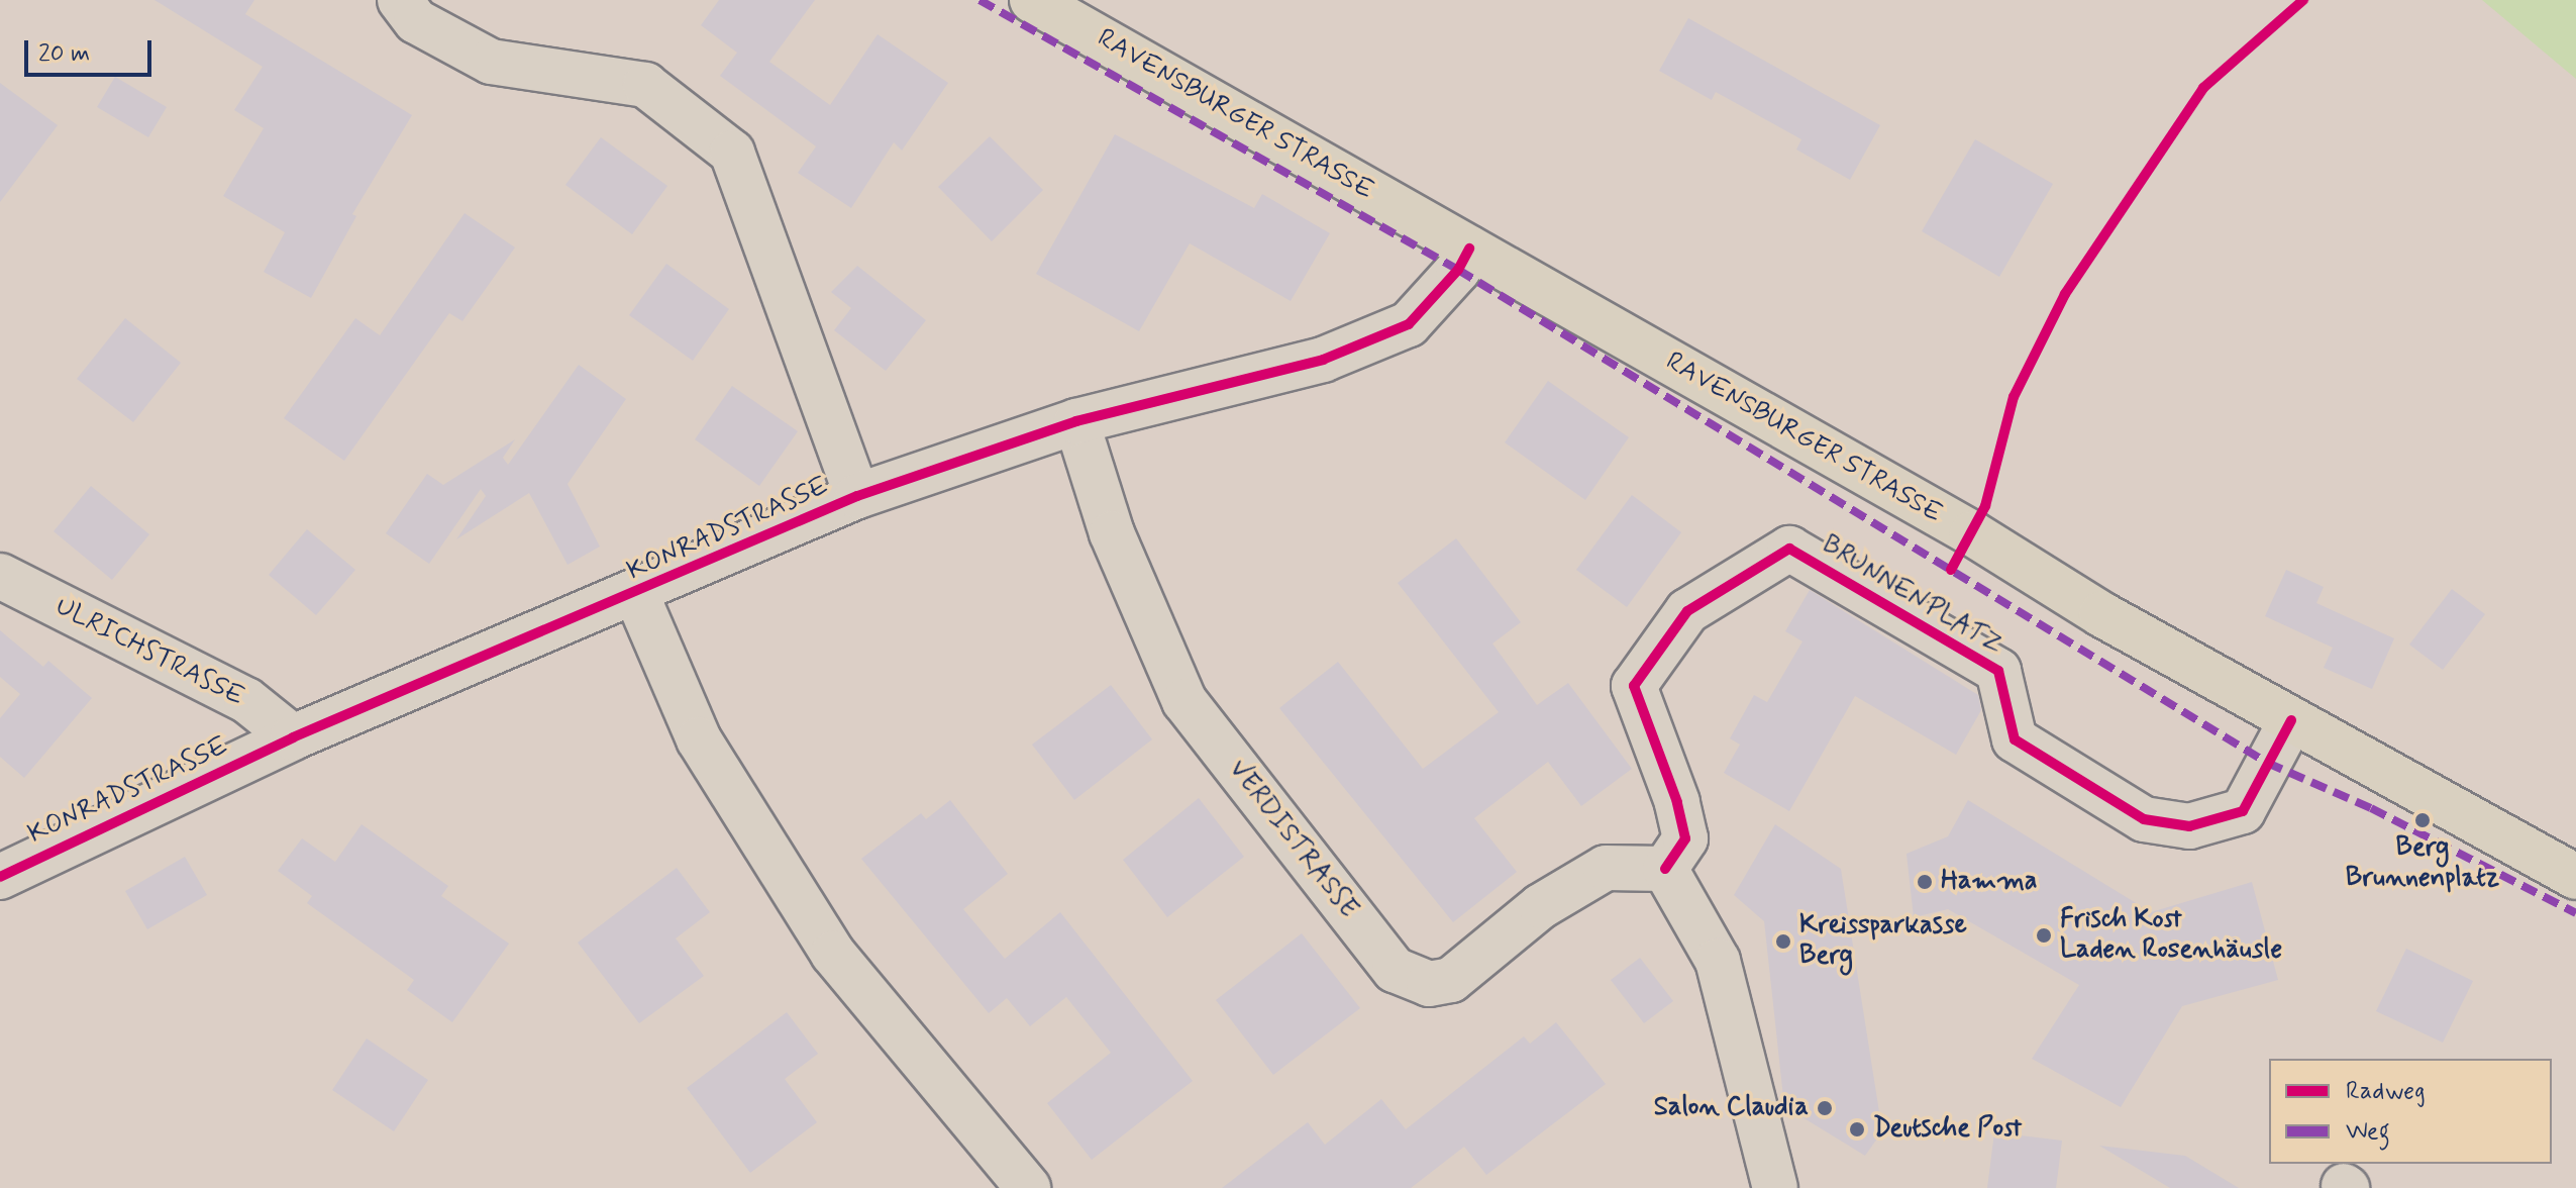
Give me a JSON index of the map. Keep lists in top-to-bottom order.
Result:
{
  "streets": {
    "main road": ["RAVENSBURGER STRASSE"],
    "street": [
      "KONRADSTRASSE",
      "BRUNNENPLATZ",
      "ULRICHSTRASSE",
      "VERDISTRASSE"
    ]
  },
  "crossings": [
    ["RAVENSBURGER STRASSE", "KONRADSTRASSE"],
    ["RAVENSBURGER STRASSE", "BRUNNENPLATZ"],
    ["KONRADSTRASSE", "ULRICHSTRASSE"],
    ["KONRADSTRASSE", "VERDISTRASSE"],
    ["BRUNNENPLATZ", "VERDISTRASSE"]
  ],
  "places": [
    "Berg Brunnenplatz",
    "Hamma",
    "Frisch Kost Laden Rosenhäusle",
    "Kreissparkasse Berg",
    "Salon Claudia",
    "Deutsche Post"
  ],
  "legend": ["Radweg", "Weg"],
  "scale_bar": "20 m"
}
